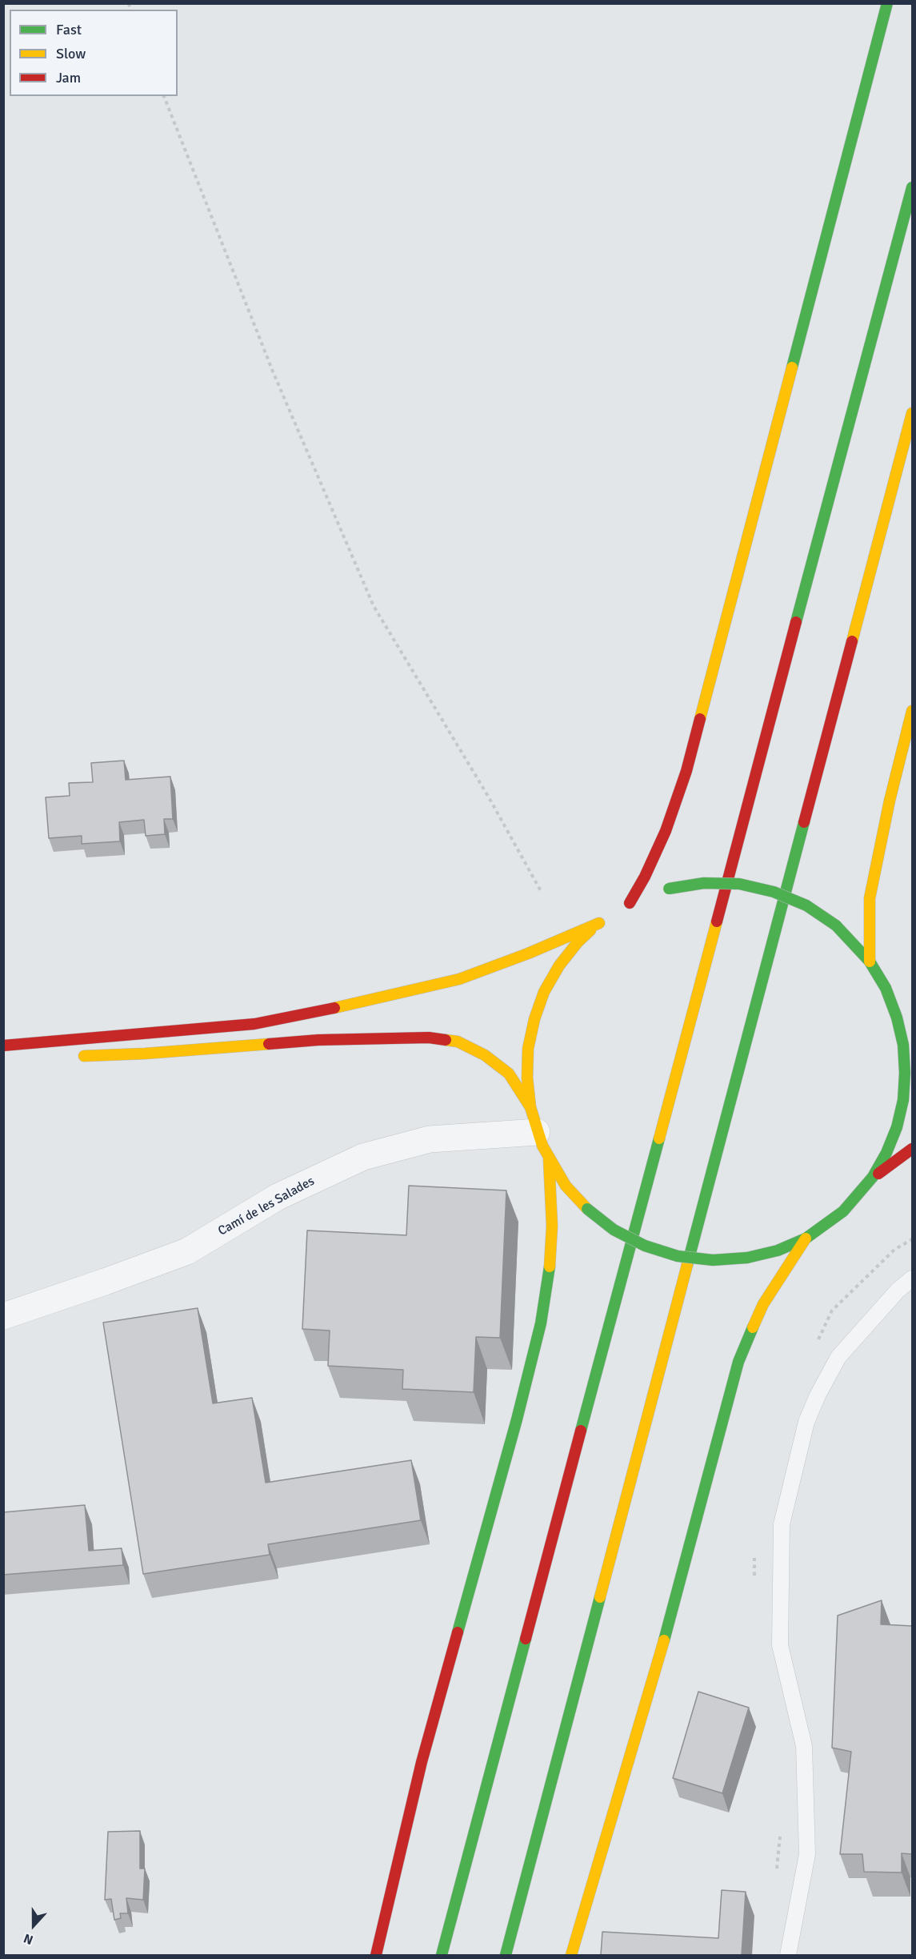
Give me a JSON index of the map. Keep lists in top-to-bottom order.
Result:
{
  "streets": {
    "street": ["Camí de les Salades"]
  },
  "legend": ["Fast", "Slow", "Jam"],
  "north": "bottom"
}
